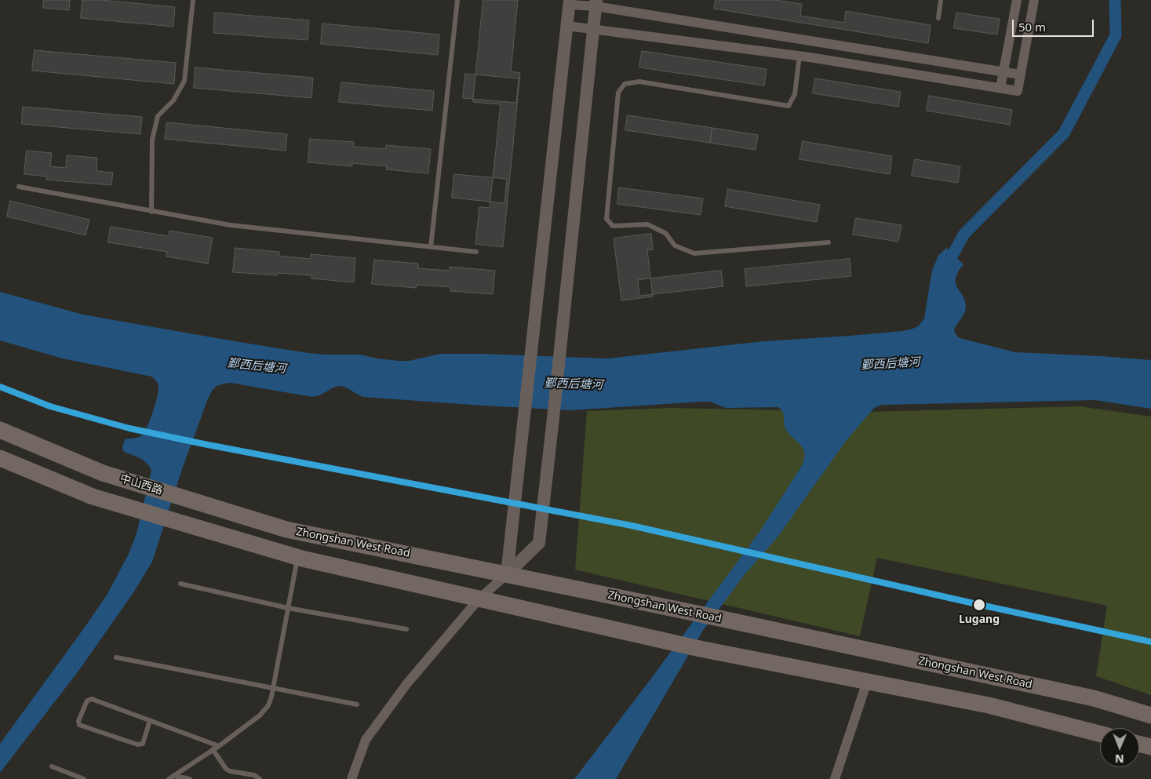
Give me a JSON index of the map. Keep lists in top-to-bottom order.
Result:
{
  "streets": {
    "main road": ["中山西路", "Zhongshan West Road"]
  },
  "crossings": [
    ["中山西路", "Zhongshan West Road"]
  ],
  "water": ["鄞西后塘河"],
  "places": ["Lugang"],
  "scale_bar": "50 m",
  "north": "bottom"
}
